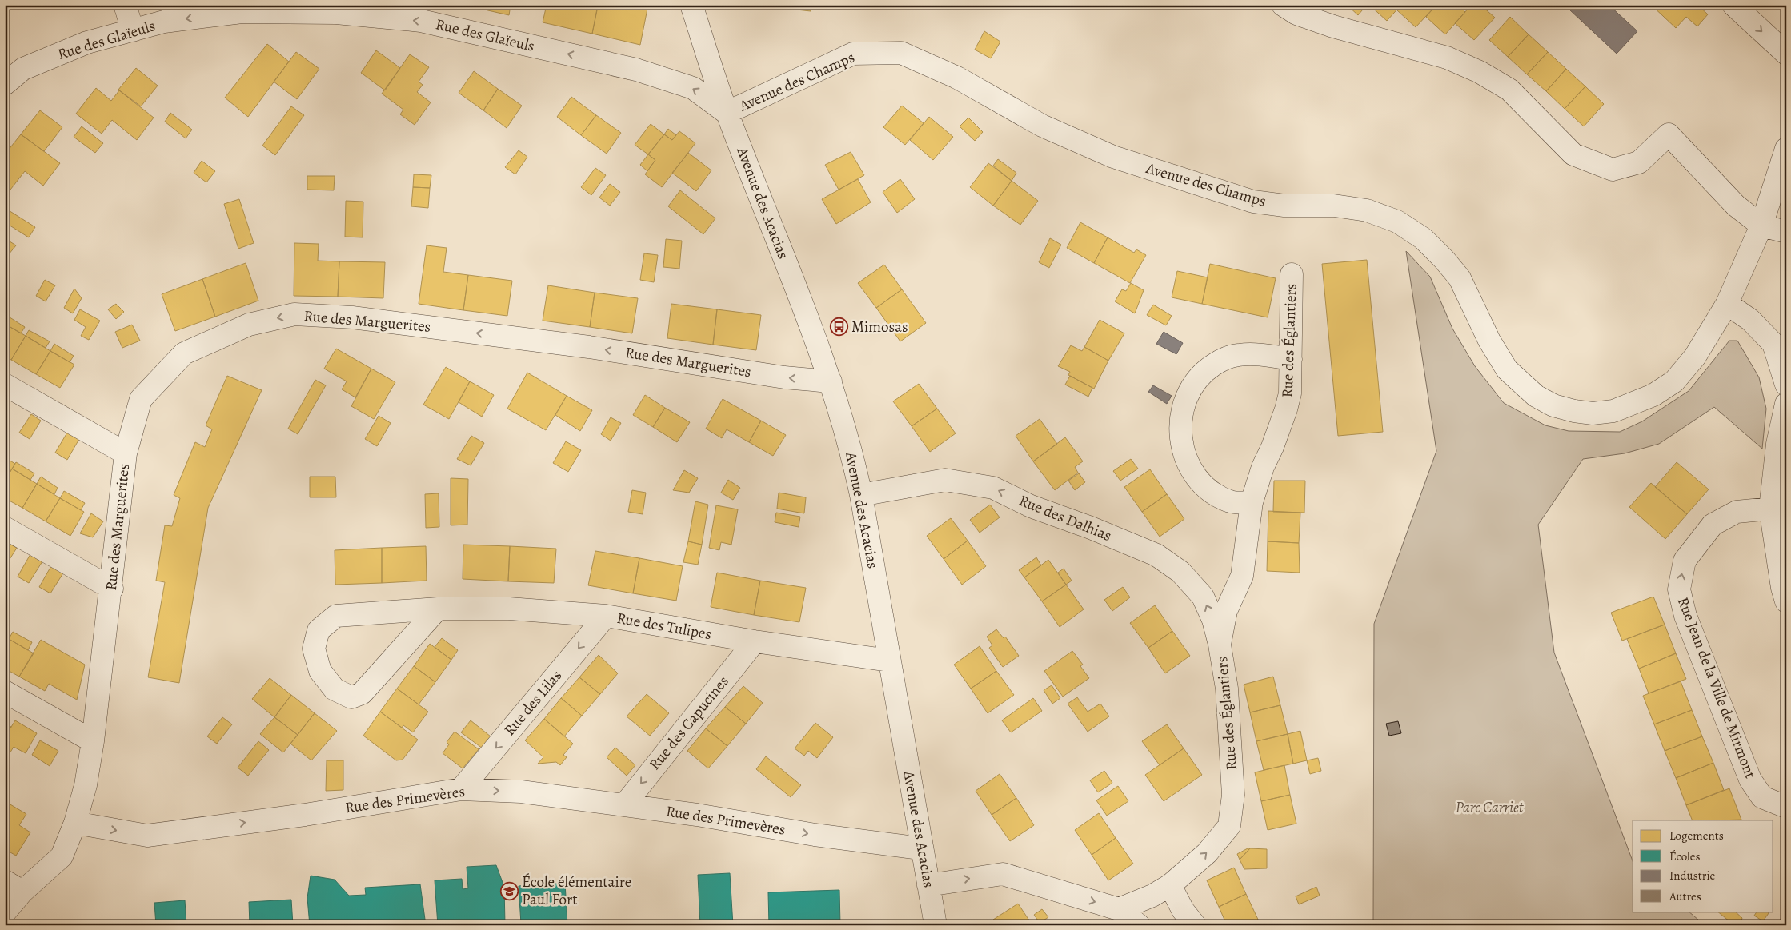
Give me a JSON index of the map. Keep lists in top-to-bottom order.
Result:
{
  "streets": {
    "street": [
      "Rue des Glaïeuls",
      "Avenue des Champs",
      "Avenue des Acacias",
      "Rue des Marguerites",
      "Rue des Églantiers",
      "Rue des Dalhias",
      "Rue des Tulipes",
      "Rue Jean de la Ville de Mirmont",
      "Rue des Lilas",
      "Rue des Capucines",
      "Rue des Primevères"
    ]
  },
  "crossings": [
    ["Rue des Glaïeuls", "Avenue des Champs"],
    ["Rue des Glaïeuls", "Avenue des Acacias"],
    ["Avenue des Champs", "Avenue des Acacias"],
    ["Avenue des Acacias", "Rue des Marguerites"],
    ["Avenue des Acacias", "Rue des Dalhias"],
    ["Avenue des Acacias", "Rue des Tulipes"],
    ["Avenue des Acacias", "Rue des Primevères"],
    ["Rue des Marguerites", "Rue des Primevères"],
    ["Rue des Églantiers", "Rue des Dalhias"],
    ["Rue des Tulipes", "Rue des Lilas"],
    ["Rue des Tulipes", "Rue des Capucines"],
    ["Rue des Lilas", "Rue des Primevères"],
    ["Rue des Capucines", "Rue des Primevères"]
  ],
  "one_way": [
    "Rue des Glaïeuls",
    "Rue des Marguerites",
    "Rue des Dalhias",
    "Rue des Lilas",
    "Rue des Capucines",
    "Rue des Primevères"
  ],
  "parks": ["Parc Carriet"],
  "places": {
    "bus stop": ["Mimosas"],
    "school or university": ["École élémentaire Paul Fort"]
  },
  "legend": [
    "Logements",
    "Écoles",
    "Industrie",
    "Autres"
  ]
}
